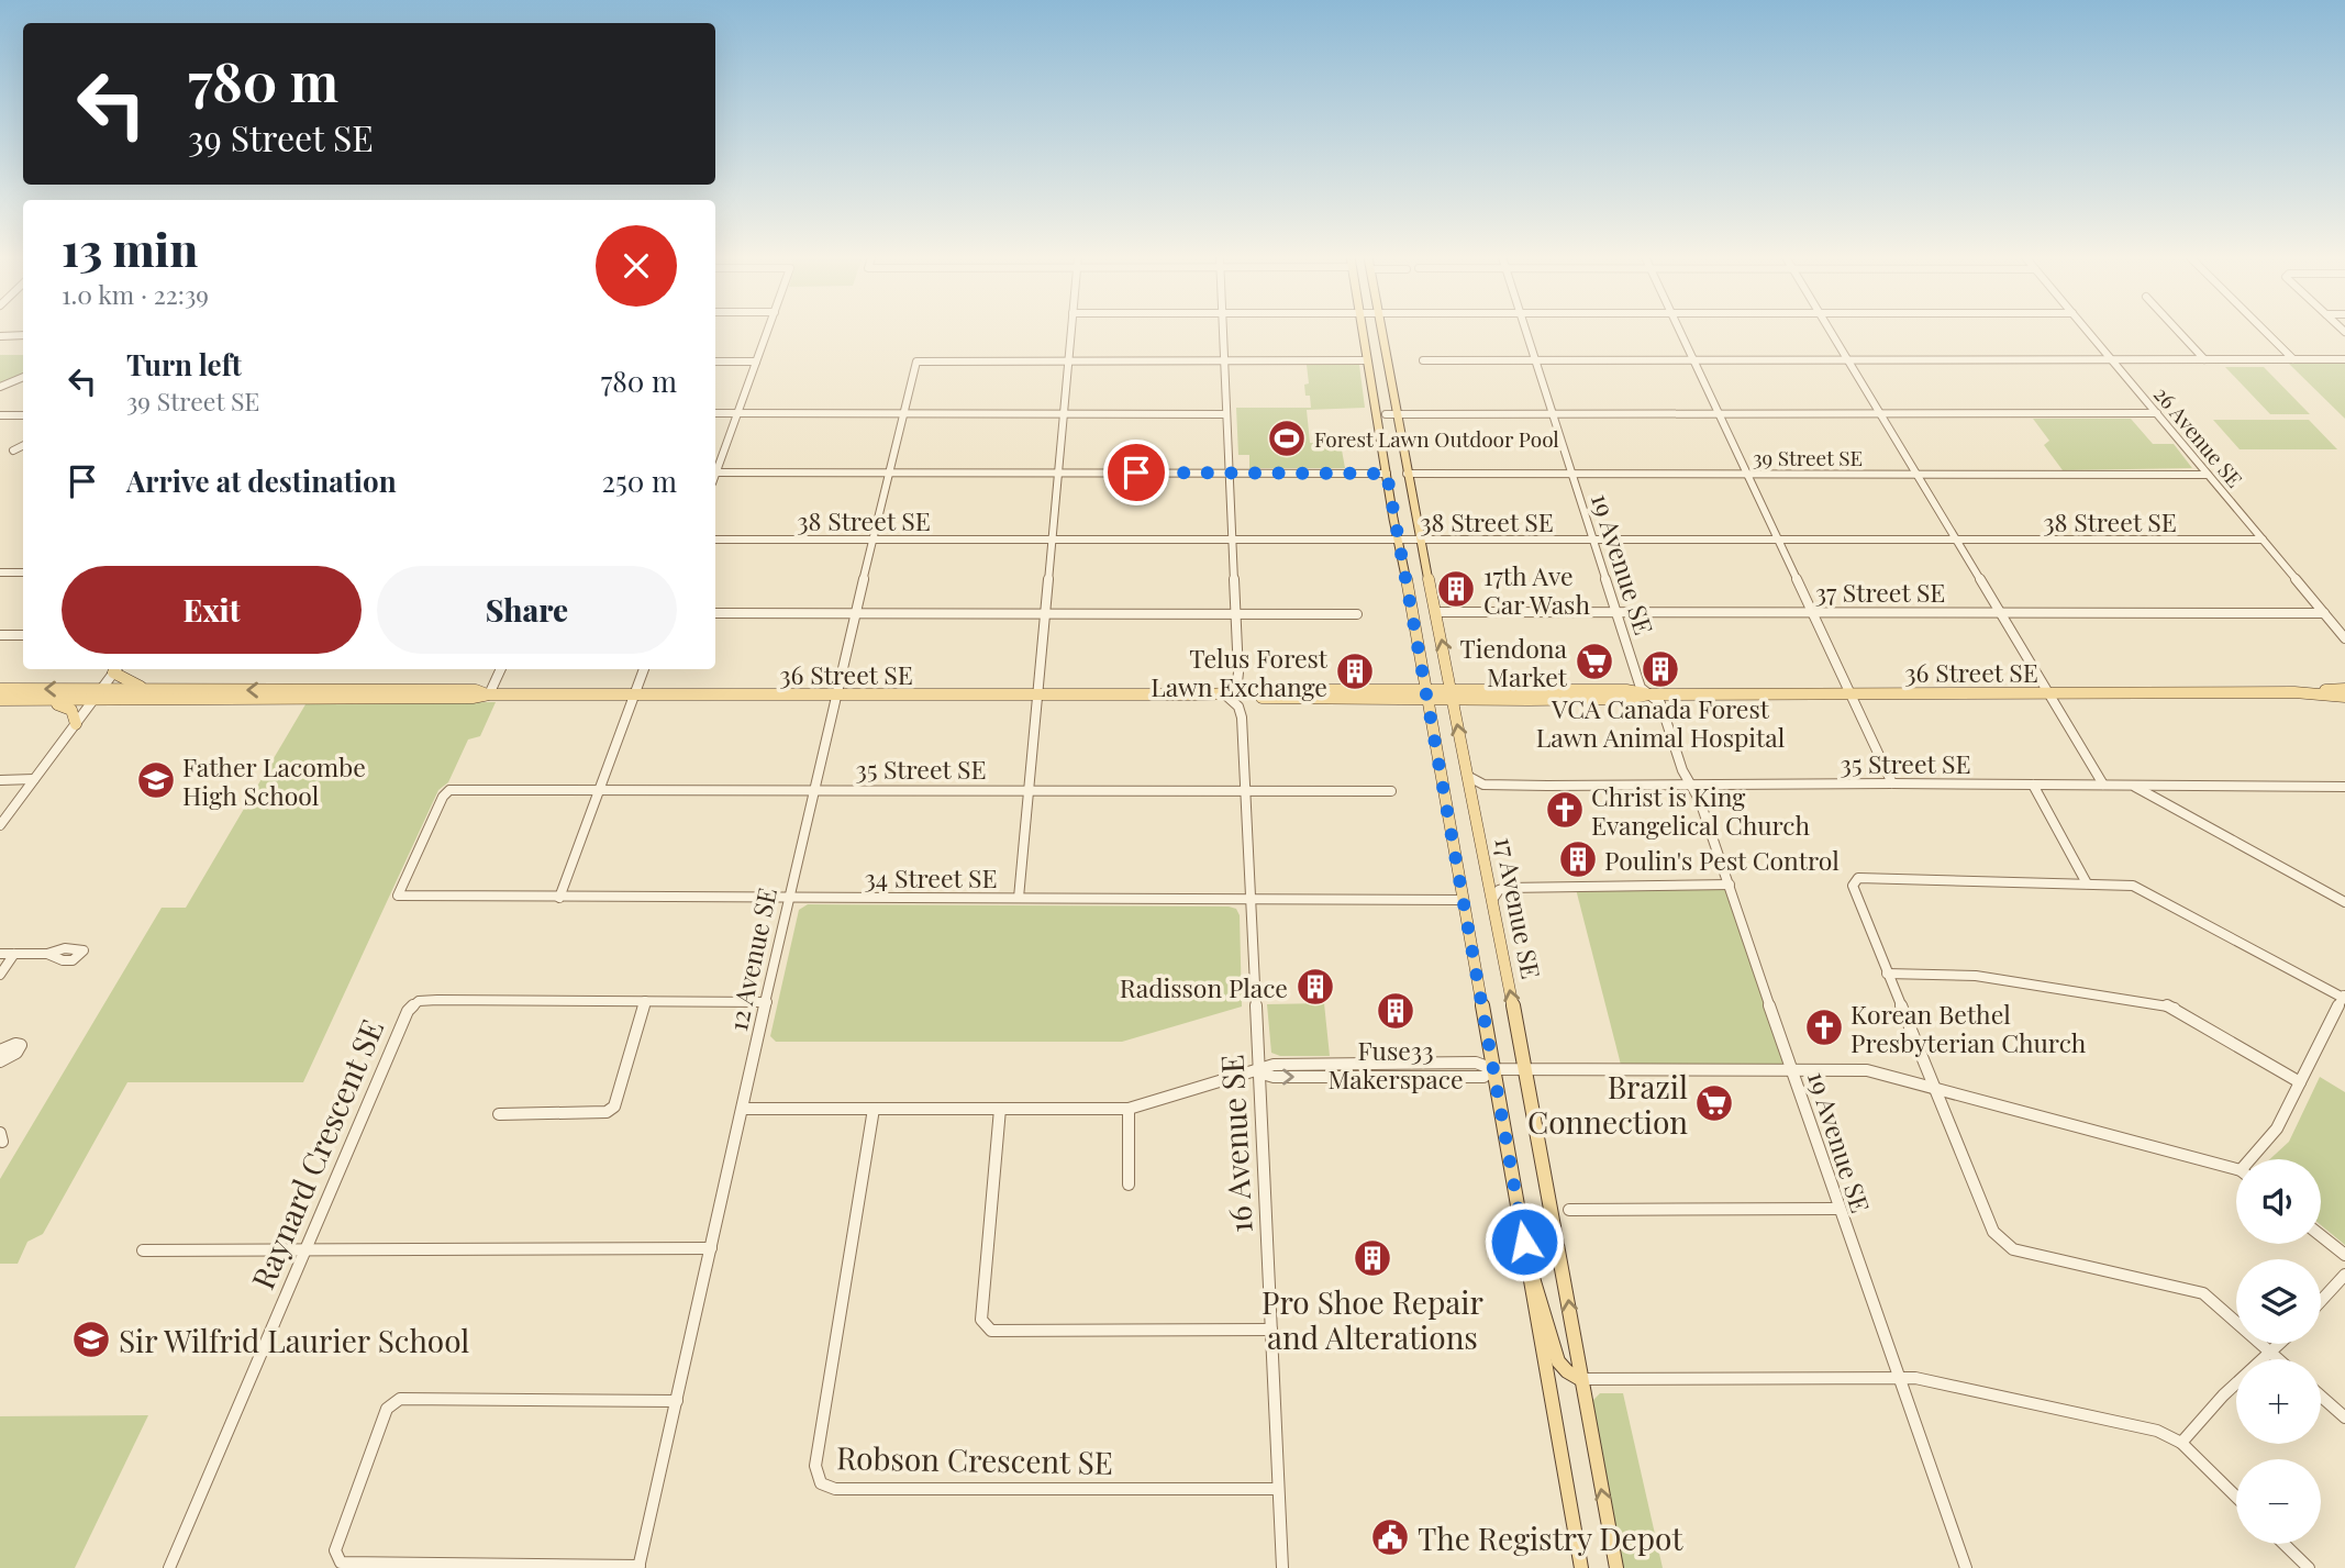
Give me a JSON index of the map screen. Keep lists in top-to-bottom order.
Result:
{
  "streets": {
    "main road": ["36 Street SE", "17 Avenue SE"],
    "street": [
      "26 Avenue SE",
      "39 Street SE",
      "38 Street SE",
      "19 Avenue SE",
      "37 Street SE",
      "35 Street SE",
      "34 Street SE",
      "12 Avenue SE",
      "16 Avenue SE",
      "Raynard Crescent SE",
      "Robson Crescent SE"
    ]
  },
  "crossings": [
    ["26 Avenue SE", "39 Street SE"],
    ["26 Avenue SE", "38 Street SE"],
    ["26 Avenue SE", "37 Street SE"],
    ["39 Street SE", "19 Avenue SE"],
    ["39 Street SE", "17 Avenue SE"],
    ["38 Street SE", "19 Avenue SE"],
    ["38 Street SE", "17 Avenue SE"],
    ["38 Street SE", "12 Avenue SE"],
    ["19 Avenue SE", "37 Street SE"],
    ["19 Avenue SE", "36 Street SE"],
    ["19 Avenue SE", "35 Street SE"],
    ["37 Street SE", "17 Avenue SE"],
    ["36 Street SE", "17 Avenue SE"],
    ["36 Street SE", "12 Avenue SE"],
    ["36 Street SE", "16 Avenue SE"],
    ["35 Street SE", "34 Street SE"],
    ["35 Street SE", "17 Avenue SE"],
    ["35 Street SE", "12 Avenue SE"],
    ["35 Street SE", "16 Avenue SE"],
    ["34 Street SE", "17 Avenue SE"],
    ["34 Street SE", "12 Avenue SE"],
    ["34 Street SE", "16 Avenue SE"],
    ["12 Avenue SE", "Raynard Crescent SE"],
    ["16 Avenue SE", "Robson Crescent SE"]
  ],
  "places": {
    "sports": ["Forest Lawn Outdoor Pool"],
    "building": [
      "17th Ave Car Wash",
      "VCA Canada Forest Lawn Animal Hospital",
      "Telus Forest Lawn Exchange",
      "Poulin's Pest Control",
      "Radisson Place",
      "Fuse33 Makerspace",
      "Pro Shoe Repair and Alterations"
    ],
    "supermarket": ["Tiendona Market", "Brazil Connection"],
    "school or university": ["Father Lacombe High School", "Sir Wilfrid Laurier School"],
    "church": ["Christ is King Evangelical Church", "Korean Bethel Presbyterian Church"],
    "public building": ["The Registry Depot"]
  },
  "page": {
    "turn": ["780 m", "39 Street SE"],
    "heading": ["13 min", "1.0 km · 22:39"],
    "list": [
      {
        "name": "Turn left",
        "note": "39 Street SE",
        "value": "780 m"
      },
      {
        "name": "Arrive at destination",
        "value": "250 m"
      }
    ],
    "buttons": ["Exit", "Share"],
    "map_buttons": ["+", "−"]
  }
}
